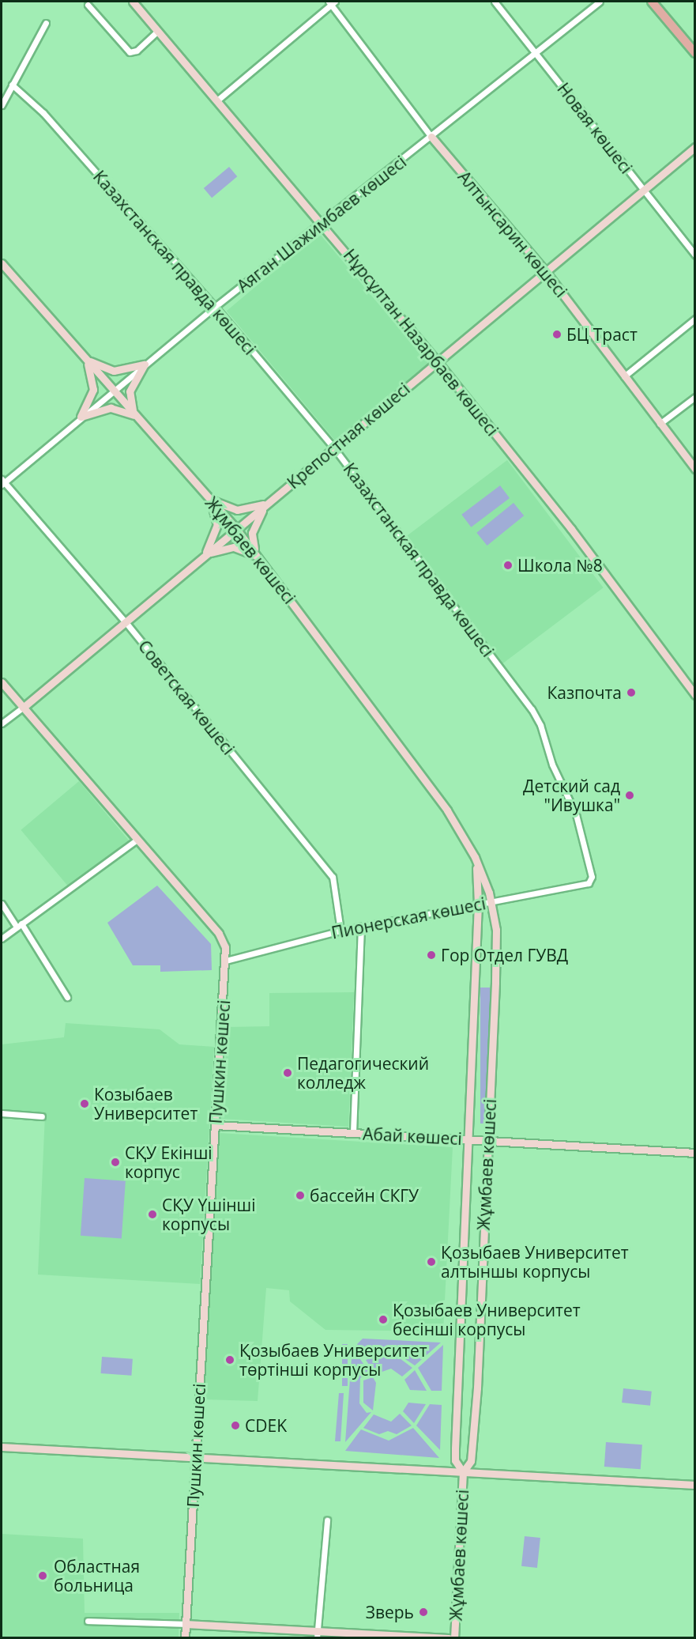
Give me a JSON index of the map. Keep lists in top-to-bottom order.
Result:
{
  "streets": {
    "main road": [
      "Алтынсарин көшесі",
      "Нұрсұлтан Назарбаев көшесі",
      "Крепостная көшесі",
      "Жұмбаев көшесі",
      "Пушкин көшесі",
      "Абай көшесі"
    ],
    "street": [
      "Новая көшесі",
      "Аяган Шажимбаев көшесі",
      "Казахстанская правда көшесі",
      "Советская көшесі",
      "Пионерская көшесі"
    ]
  },
  "crossings": [
    ["Новая көшесі", "Аяган Шажимбаев көшесі"],
    ["Новая көшесі", "Крепостная көшесі"],
    ["Аяган Шажимбаев көшесі", "Алтынсарин көшесі"],
    ["Аяган Шажимбаев көшесі", "Казахстанская правда көшесі"],
    ["Аяган Шажимбаев көшесі", "Нұрсұлтан Назарбаев көшесі"],
    ["Аяган Шажимбаев көшесі", "Жұмбаев көшесі"],
    ["Аяган Шажимбаев көшесі", "Советская көшесі"],
    ["Алтынсарин көшесі", "Крепостная көшесі"],
    ["Казахстанская правда көшесі", "Крепостная көшесі"],
    ["Казахстанская правда көшесі", "Пионерская көшесі"],
    ["Нұрсұлтан Назарбаев көшесі", "Крепостная көшесі"],
    ["Крепостная көшесі", "Жұмбаев көшесі"],
    ["Крепостная көшесі", "Советская көшесі"],
    ["Крепостная көшесі", "Пушкин көшесі"],
    ["Жұмбаев көшесі", "Пионерская көшесі"],
    ["Жұмбаев көшесі", "Абай көшесі"],
    ["Советская көшесі", "Пионерская көшесі"],
    ["Пионерская көшесі", "Пушкин көшесі"],
    ["Пушкин көшесі", "Абай көшесі"]
  ],
  "places": [
    "БЦ Траст",
    "Школа №8",
    "Казпочта",
    "Детский сад \"Ивушка\"",
    "Гор Отдел ГУВД",
    "Педагогический колледж",
    "Козыбаев Университет",
    "СҚУ Екінші корпус",
    "бассейн СКГУ",
    "СҚУ Үшінші корпусы",
    "Қозыбаев Университет алтыншы корпусы",
    "Қозыбаев Университет бесінші корпусы",
    "Қозыбаев Университет төртінші корпусы",
    "CDEK",
    "Областная больница",
    "Зверь"
  ]
}
